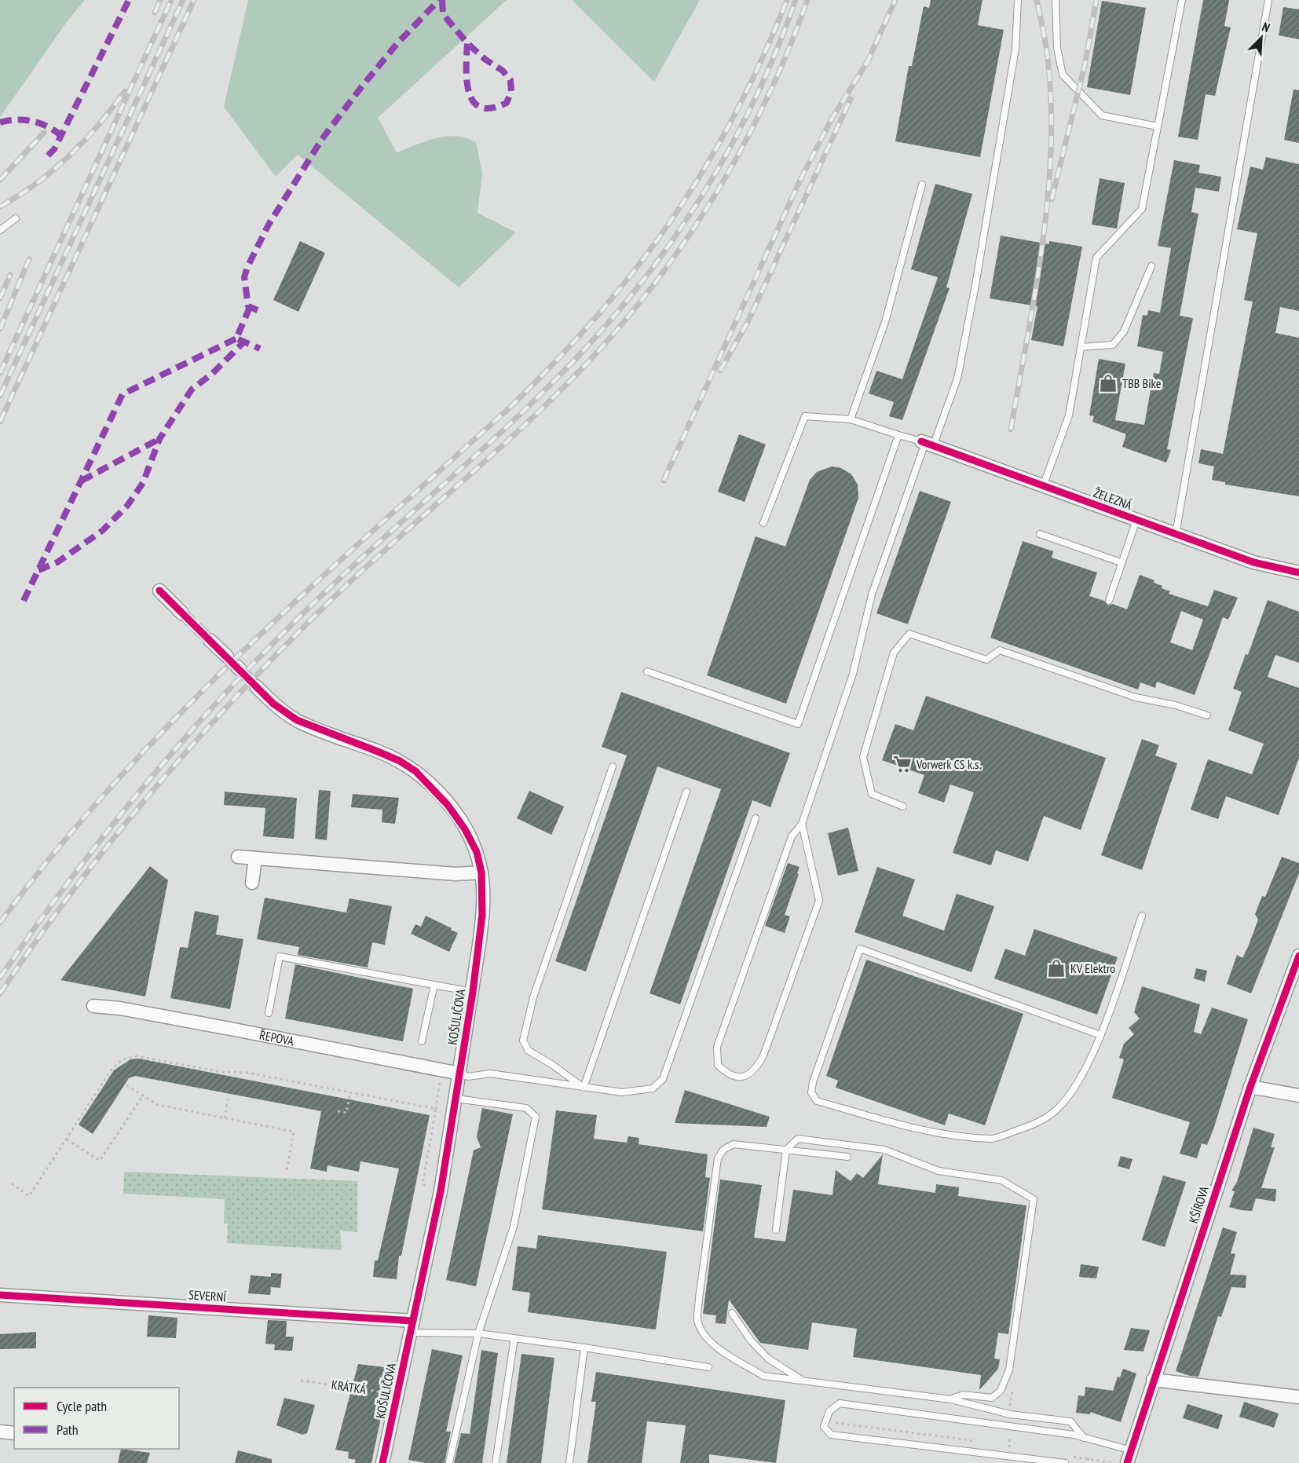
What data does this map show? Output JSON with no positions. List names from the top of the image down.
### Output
{
  "streets": {
    "street": [
      "ŽELEZNÁ",
      "KOŠULIČOVA",
      "ŘEPOVA",
      "KŠÍROVA",
      "SEVERNÍ"
    ],
    "path": ["KRÁTKÁ"]
  },
  "crossings": [
    ["KOŠULIČOVA", "ŘEPOVA"],
    ["KOŠULIČOVA", "SEVERNÍ"],
    ["KOŠULIČOVA", "KRÁTKÁ"]
  ],
  "places": {
    "shop": ["TBB Bike", "KV Elektro"],
    "supermarket": ["Vorwerk CS k.s."]
  },
  "legend": ["Cycle path", "Path"],
  "north": "top right"
}
